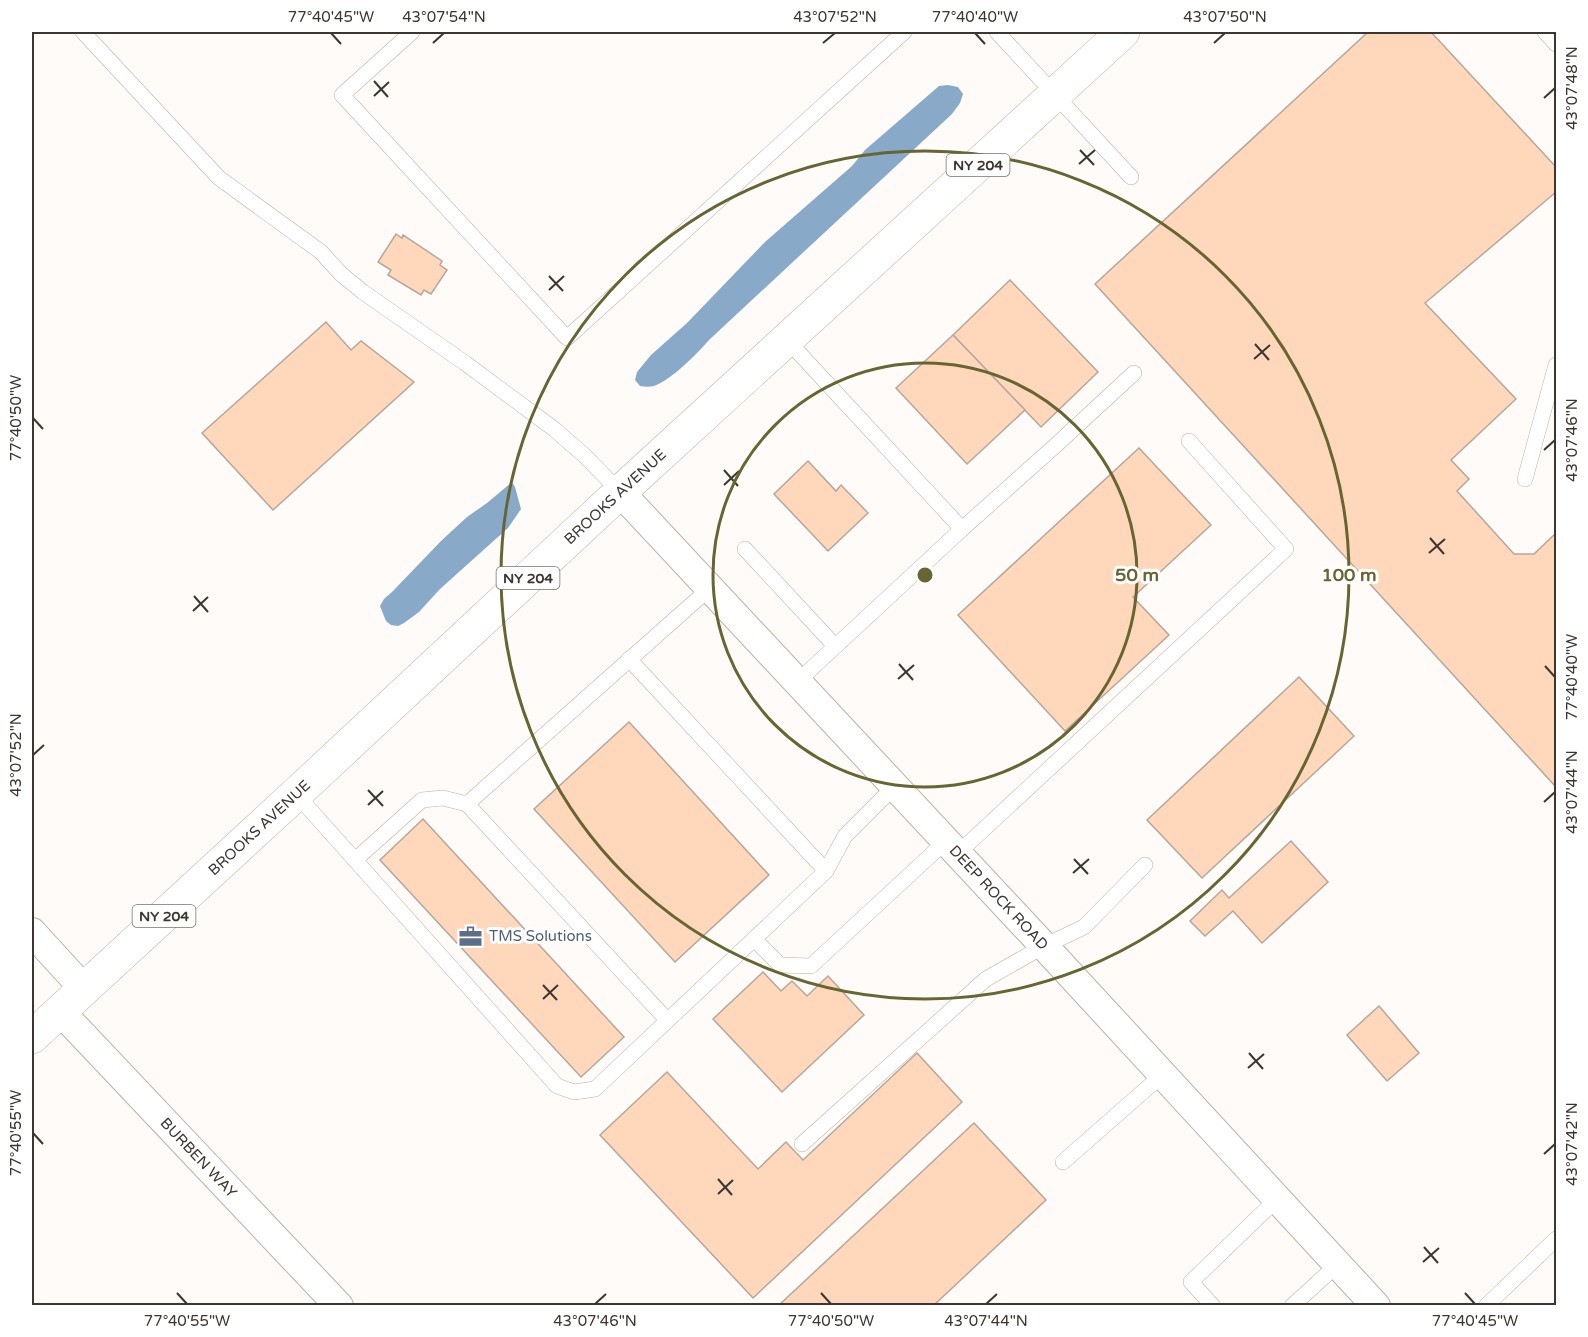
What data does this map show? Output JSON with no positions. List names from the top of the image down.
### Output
{
  "streets": {
    "main road": ["NY 204", "BROOKS AVENUE"],
    "street": ["DEEP ROCK ROAD", "BURBEN WAY"]
  },
  "crossings": [
    ["BROOKS AVENUE", "DEEP ROCK ROAD"],
    ["BROOKS AVENUE", "BURBEN WAY"]
  ],
  "places": {
    "office": ["TMS Solutions"]
  },
  "coordinates": [
    "77°40'45\"W",
    "43°07'54\"N",
    "43°07'52\"N",
    "77°40'40\"W",
    "43°07'50\"N",
    "43°07'48\"N",
    "77°40'50\"W",
    "43°07'46\"N",
    "43°07'44\"N",
    "77°40'55\"W",
    "43°07'42\"N"
  ],
  "rings": ["50 m", "100 m"]
}
